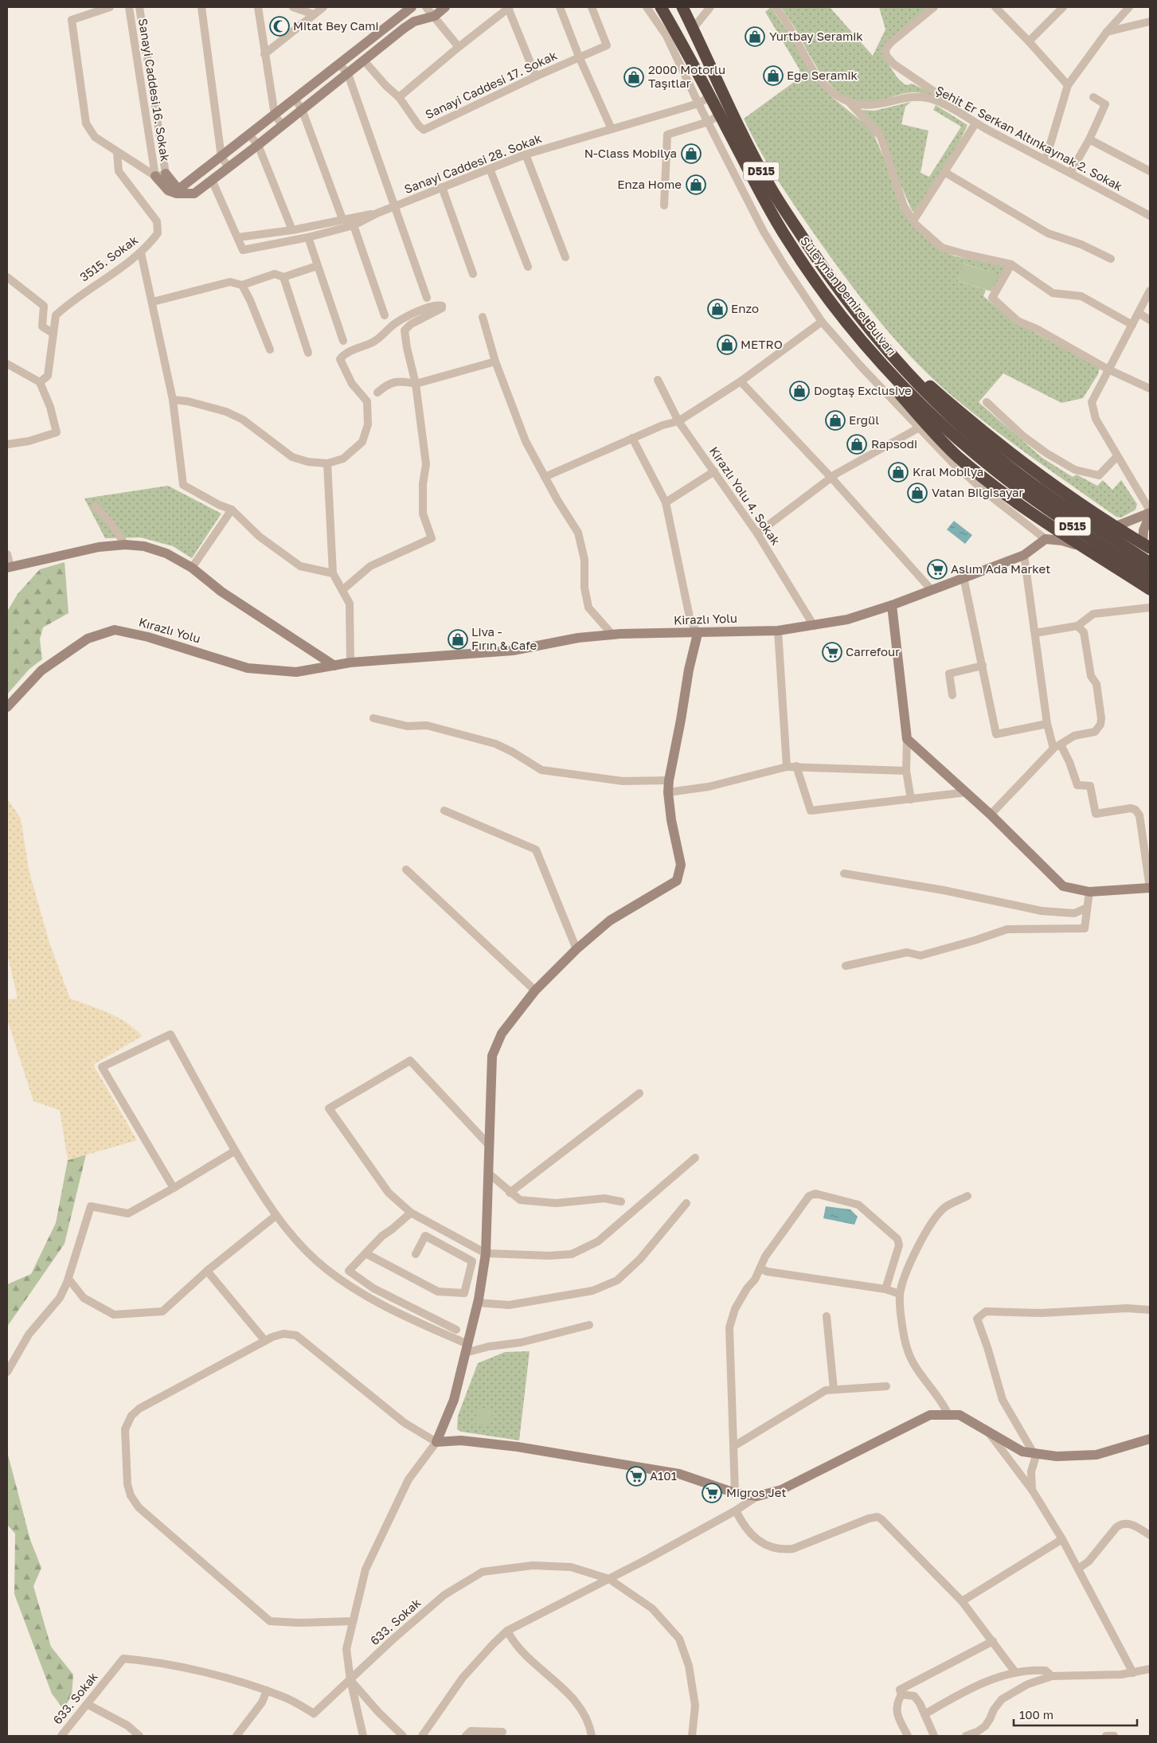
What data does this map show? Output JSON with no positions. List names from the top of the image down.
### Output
{
  "streets": {
    "highway": ["D515", "Süleyman Demirel Bulvarı"],
    "street": [
      "Sanayi Caddesi 17. Sokak",
      "Sanayi Caddesi 16. Sokak",
      "Şehit Er Serkan Altınkaynak 2. Sokak",
      "Sanayi Caddesi 28. Sokak",
      "3515. Sokak",
      "Kirazlı Yolu 4. Sokak",
      "Kirazlı Yolu",
      "Kırazlı Yolu",
      "633. Sokak"
    ]
  },
  "crossings": [
    ["Sanayi Caddesi 28. Sokak", "Süleyman Demirel Bulvarı"],
    ["Kirazlı Yolu 4. Sokak", "Kirazlı Yolu"],
    ["Kirazlı Yolu", "Kırazlı Yolu"]
  ],
  "places": {
    "mosque": ["Mitat Bey Cami"],
    "shop": [
      "Yurtbay Seramik",
      "Ege Seramik",
      "2000 Motorlu Taşıtlar",
      "N-Class Mobilya",
      "Enza Home",
      "Enzo",
      "METRO",
      "Doğtaş Exclusive",
      "Ergül",
      "Rapsodi",
      "Kral Mobilya",
      "Vatan Bilgisayar",
      "Liva - Fırın & Cafe"
    ],
    "supermarket": [
      "Aslım Ada Market",
      "Carrefour",
      "A101",
      "Migros Jet"
    ]
  },
  "scale_bar": "100 m"
}
